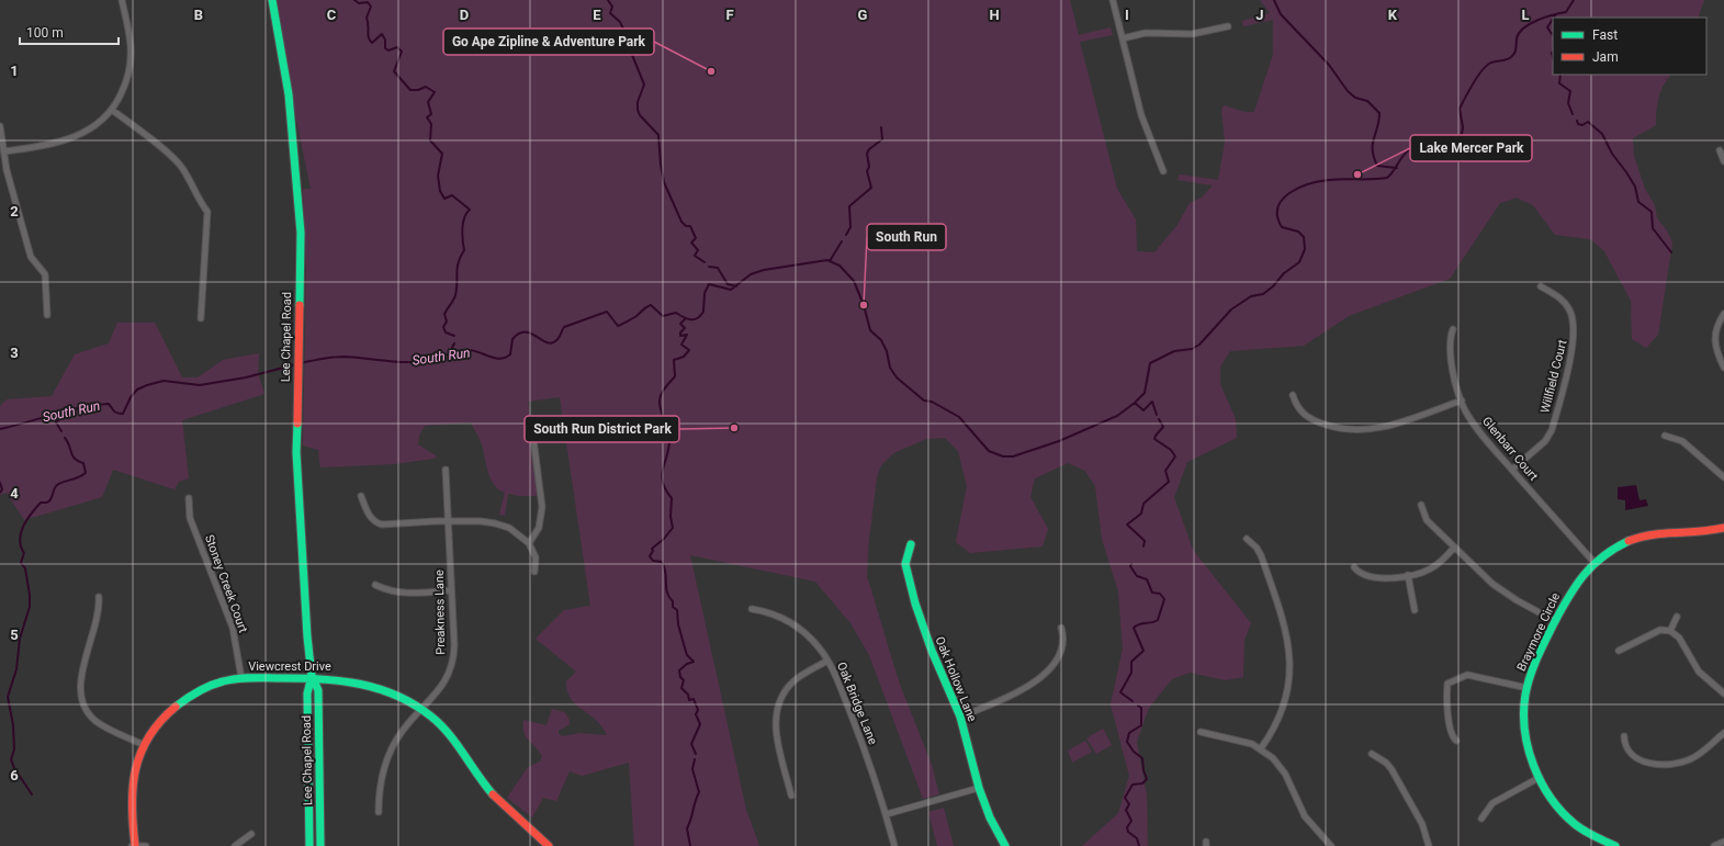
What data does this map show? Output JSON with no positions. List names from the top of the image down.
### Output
{
  "streets": {
    "street": [
      "Lee Chapel Road",
      "Willfield Court",
      "Glenbarr Court",
      "Stoney Creek Court",
      "Preakness Lane",
      "Braymore Circle",
      "Viewcrest Drive",
      "Oak Hollow Lane",
      "Oak Bridge Lane"
    ]
  },
  "crossings": [
    ["Lee Chapel Road", "Viewcrest Drive"],
    ["Willfield Court", "Glenbarr Court"],
    ["Glenbarr Court", "Braymore Circle"],
    ["Stoney Creek Court", "Viewcrest Drive"],
    ["Preakness Lane", "Viewcrest Drive"]
  ],
  "water": ["South Run"],
  "places": [
    "Go Ape Zipline & Adventure Park",
    "Lake Mercer Park",
    "South Run",
    "South Run District Park"
  ],
  "legend": ["Fast", "Jam"],
  "scale_bar": "100 m",
  "grid": {
    "columns": [
      "B",
      "C",
      "D",
      "E",
      "F",
      "G",
      "H",
      "I",
      "J",
      "K",
      "L"
    ],
    "rows": [
      "1",
      "2",
      "3",
      "4",
      "5",
      "6"
    ]
  }
}
